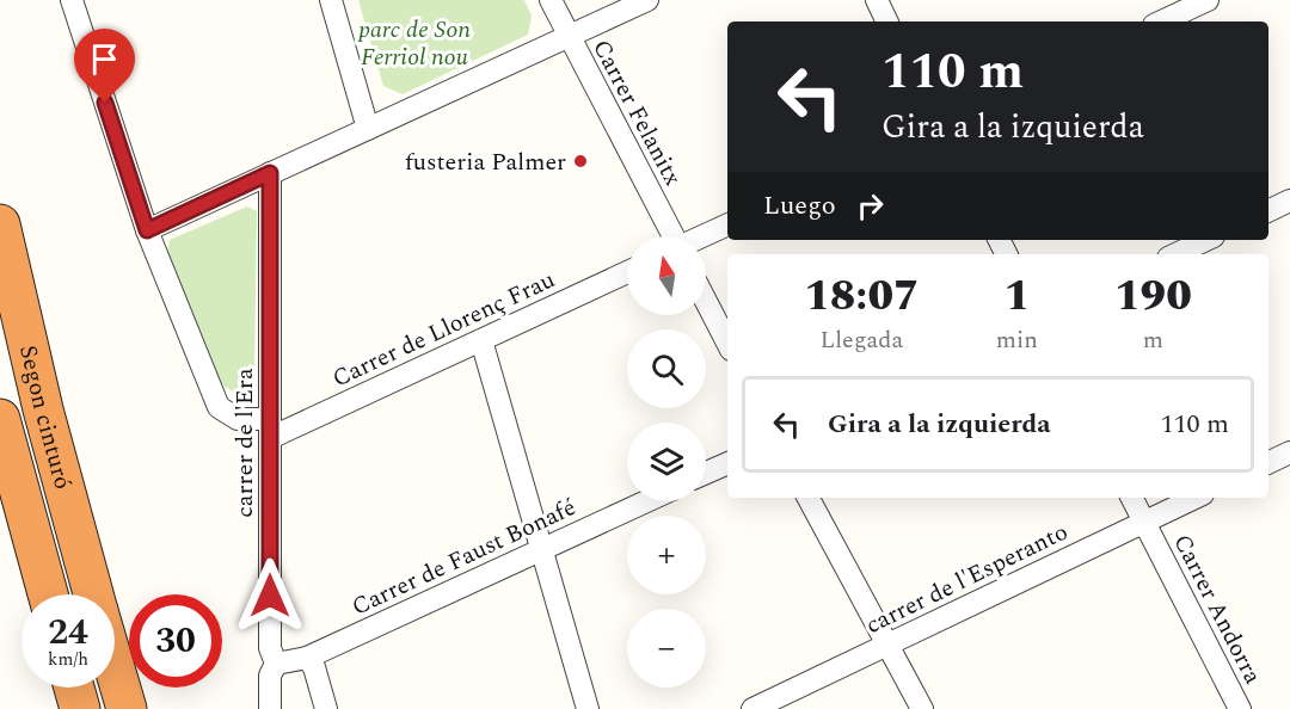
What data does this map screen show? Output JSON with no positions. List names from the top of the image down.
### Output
{
  "streets": {
    "highway": ["Segon cinturó"],
    "street": [
      "Carrer Felanitx",
      "Carrer de Llorenç Frau",
      "carrer de l'Era",
      "Carrer de Faust Bonafé",
      "carrer de l'Esperanto",
      "Carrer Andorra"
    ]
  },
  "crossings": [
    ["Carrer de Llorenç Frau", "carrer de l'Era"],
    ["carrer de l'Era", "Carrer de Faust Bonafé"],
    ["carrer de l'Esperanto", "Carrer Andorra"]
  ],
  "parks": ["parc de Son Ferriol nou"],
  "places": ["fusteria Palmer"],
  "north": "top",
  "page": {
    "turn": ["110 m", "Gira a la izquierda"],
    "then": "Luego",
    "map_buttons": ["+", "−"],
    "eta": [
      "18:07",
      "Llegada",
      "1",
      "min",
      "190",
      "m"
    ],
    "list": [
      {
        "name": "Gira a la izquierda",
        "value": "110 m"
      }
    ],
    "speed": "24 km/h",
    "limit": "30"
  }
}
